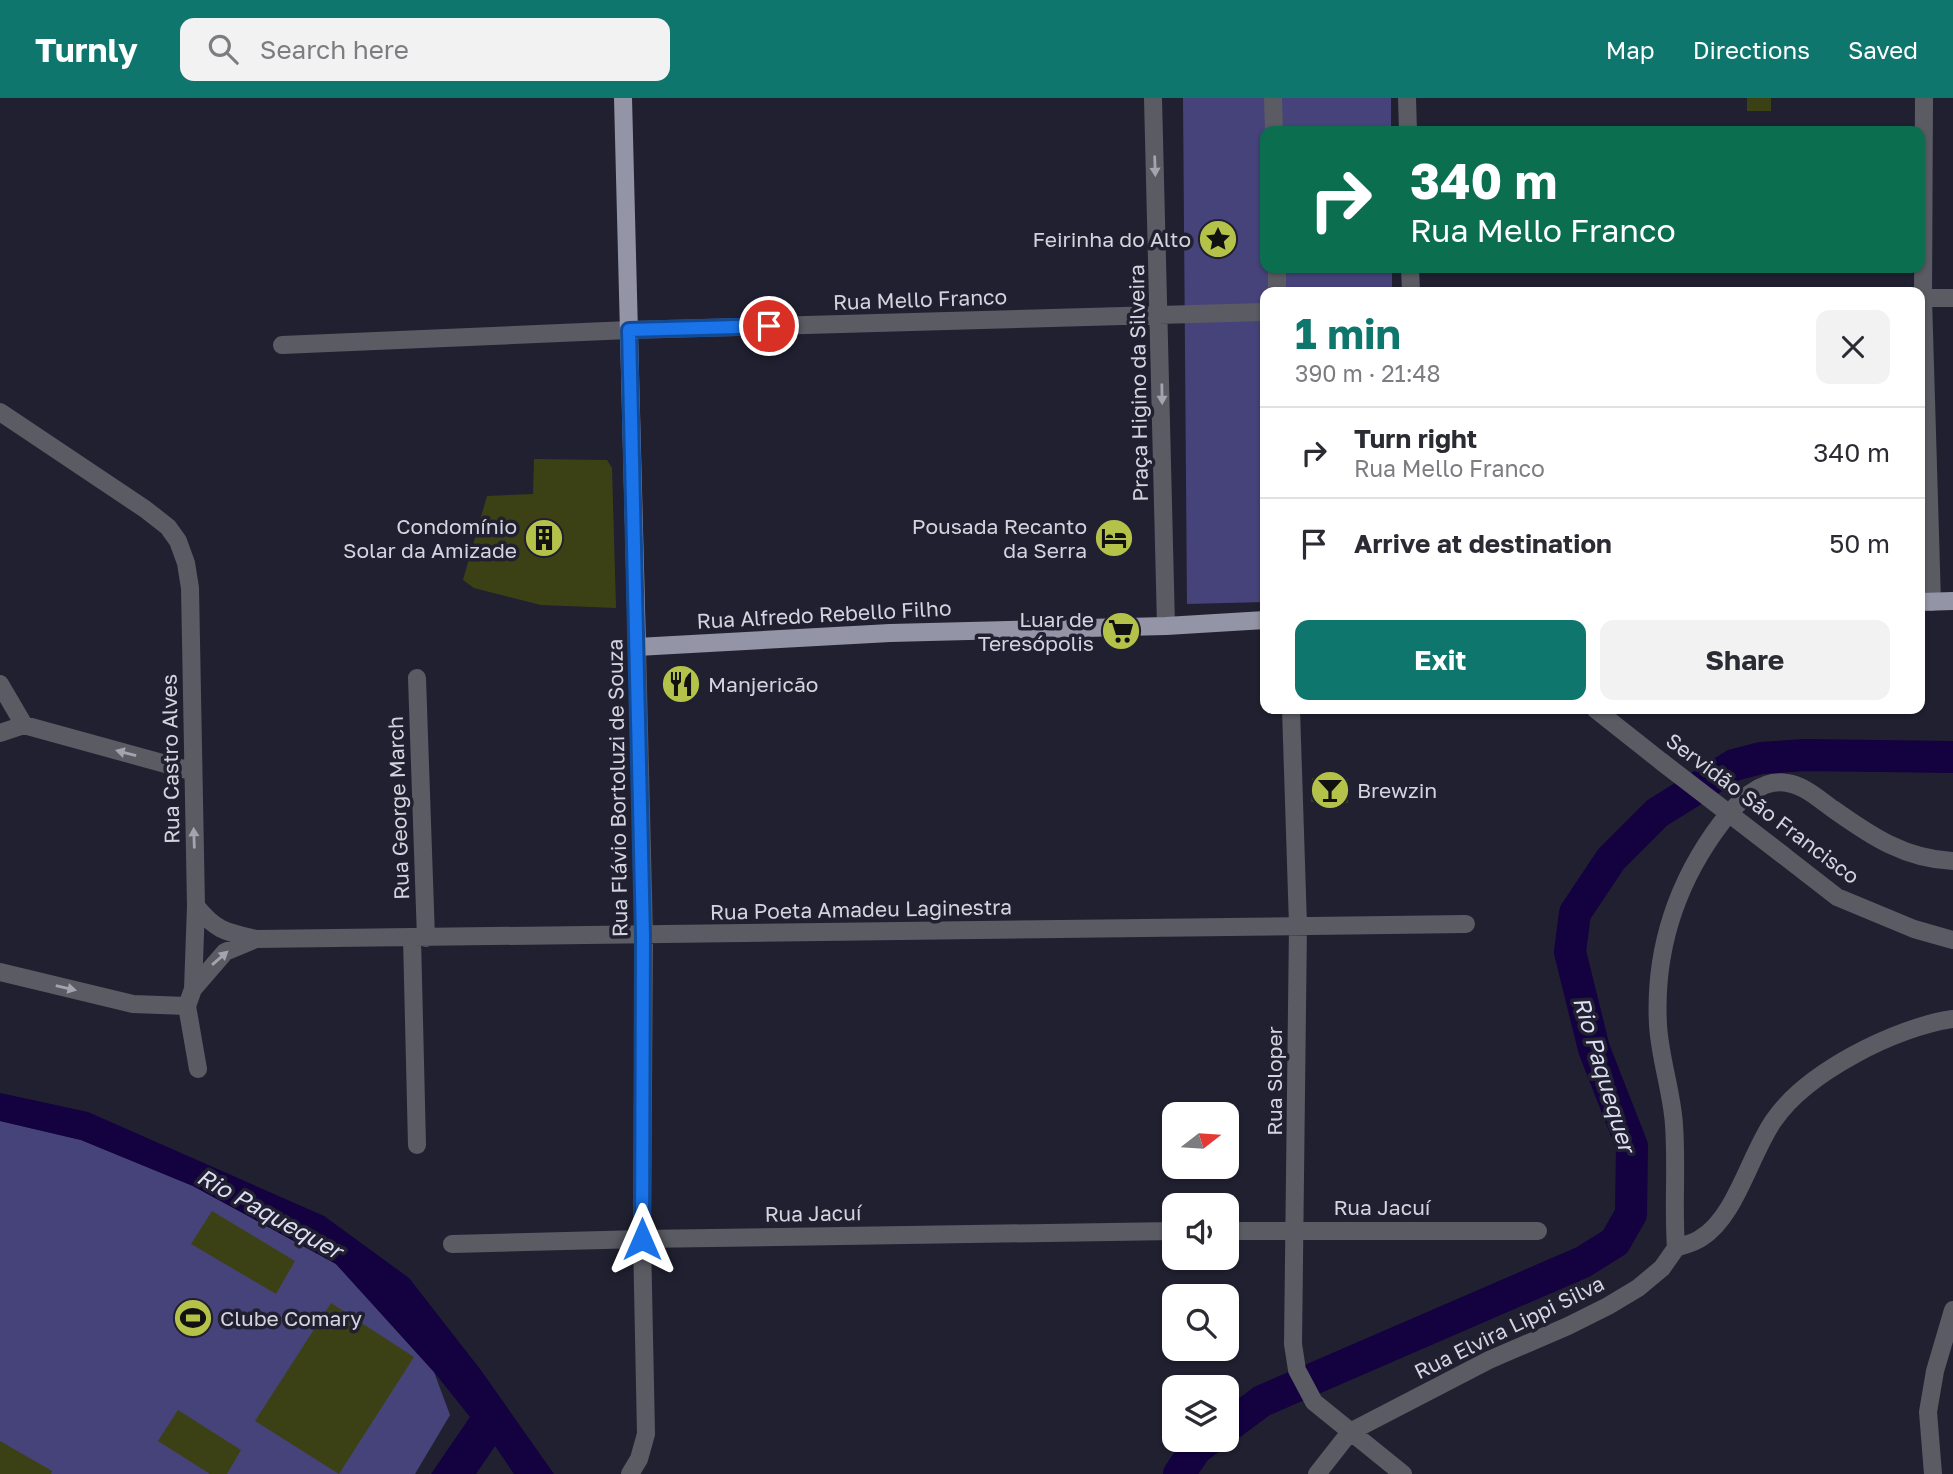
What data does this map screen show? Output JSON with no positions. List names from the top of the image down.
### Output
{
  "streets": {
    "main road": ["Rua Alfredo Rebello Filho", "Rua Flávio Bortoluzi de Souza"],
    "street": [
      "Rua Mello Franco",
      "Praça Higino da Silveira",
      "Rua Castro Alves",
      "Rua George March",
      "Servidão São Francisco",
      "Rua Poeta Amadeu Laginestra",
      "Rua Sloper",
      "Rua Jacuí",
      "Rua Elvira Lippi Silva"
    ]
  },
  "crossings": [
    ["Rua Mello Franco", "Praça Higino da Silveira"],
    ["Rua Mello Franco", "Rua Flávio Bortoluzi de Souza"],
    ["Praça Higino da Silveira", "Rua Alfredo Rebello Filho"],
    ["Rua Alfredo Rebello Filho", "Rua Flávio Bortoluzi de Souza"],
    ["Rua Castro Alves", "Rua Poeta Amadeu Laginestra"],
    ["Rua Flávio Bortoluzi de Souza", "Rua Poeta Amadeu Laginestra"],
    ["Rua Flávio Bortoluzi de Souza", "Rua Jacuí"],
    ["Rua George March", "Rua Poeta Amadeu Laginestra"],
    ["Rua Poeta Amadeu Laginestra", "Rua Sloper"],
    ["Rua Sloper", "Rua Jacuí"],
    ["Rua Sloper", "Rua Elvira Lippi Silva"]
  ],
  "one_way": ["Praça Higino da Silveira"],
  "water": ["Rio Paquequer"],
  "places": {
    "place": ["Feirinha do Alto"],
    "building": ["Condomínio Solar da Amizade"],
    "hotel": ["Pousada Recanto da Serra"],
    "supermarket": ["Luar de Teresópolis"],
    "restaurant": ["Manjericão"],
    "bar": ["Brewzin"],
    "sports": ["Clube Comary"]
  },
  "north": "right",
  "page": {
    "header": "Turnly",
    "search": "Search here",
    "nav": ["Map", "Directions", "Saved"],
    "turn": ["340 m", "Rua Mello Franco"],
    "heading": ["1 min", "390 m · 21:48"],
    "list": [
      {
        "name": "Turn right",
        "note": "Rua Mello Franco",
        "value": "340 m"
      },
      {
        "name": "Arrive at destination",
        "value": "50 m"
      }
    ],
    "buttons": ["Exit", "Share"]
  }
}
